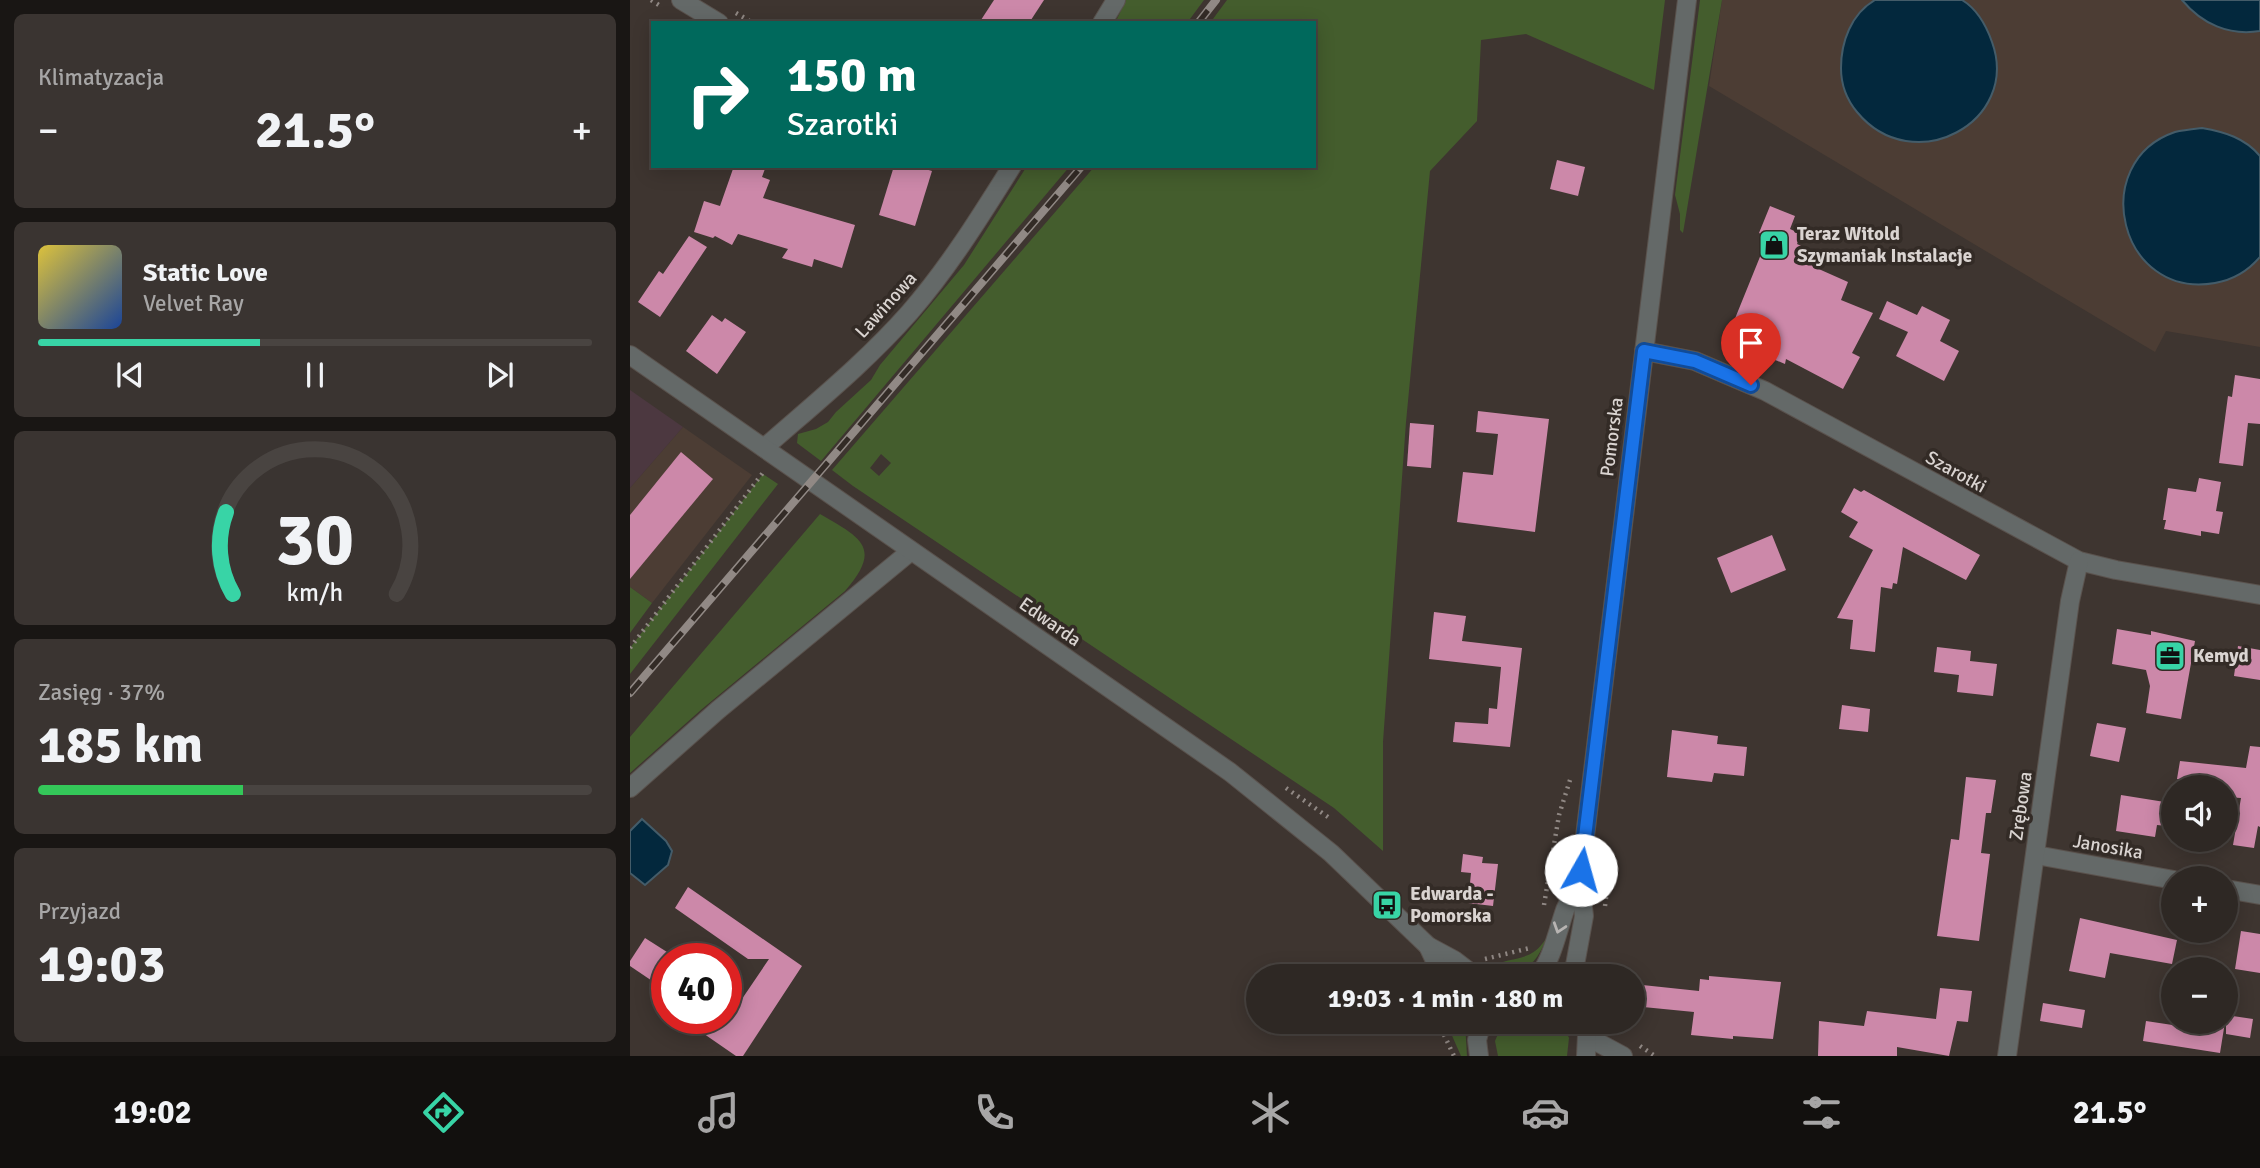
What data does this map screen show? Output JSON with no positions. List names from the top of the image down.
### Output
{
  "streets": {
    "street": [
      "Lawinowa",
      "Pomorska",
      "Szarotki",
      "Edwarda",
      "Zrębowa",
      "Janosika"
    ]
  },
  "crossings": [
    ["Lawinowa", "Edwarda"],
    ["Pomorska", "Szarotki"],
    ["Szarotki", "Zrębowa"],
    ["Zrębowa", "Janosika"]
  ],
  "places": {
    "shop": ["Teraz Witold Szymaniak Instalacje"],
    "office": ["Kemyd"],
    "bus stop": ["Edwarda - Pomorska"]
  },
  "page": {
    "tile": [
      "Klimatyzacja",
      ["Zasięg · 37%", "185 km"],
      ["Przyjazd", "19:03"]
    ],
    "turn": ["150 m", "Szarotki"],
    "heat": ["−", "21.5°", "+"],
    "song": ["Static Love", "Velvet Ray"],
    "map_buttons": ["+", "−"],
    "limit": "40",
    "trip": "19:03 · 1 min · 180 m",
    "tabs": ["19:02", "21.5°"],
    "gauge": ["30", "km/h"]
  }
}
